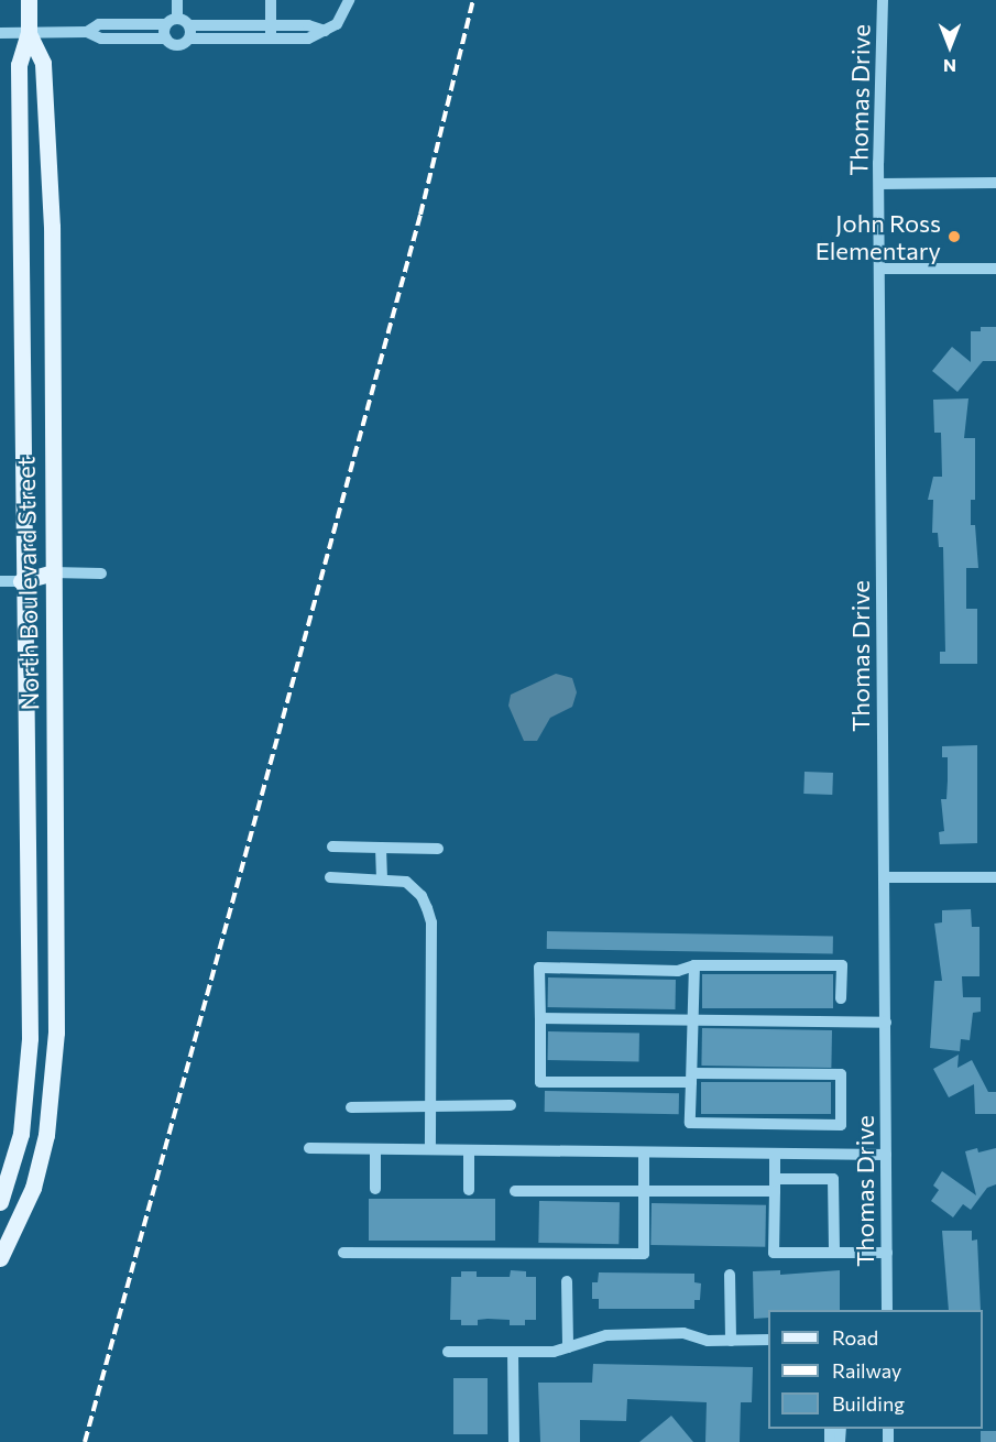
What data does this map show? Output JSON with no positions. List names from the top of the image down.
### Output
{
  "streets": {
    "main road": ["North Boulevard Street"],
    "street": ["Thomas Drive"]
  },
  "places": ["John Ross Elementary"],
  "legend": ["Road", "Railway", "Building"],
  "north": "bottom"
}
